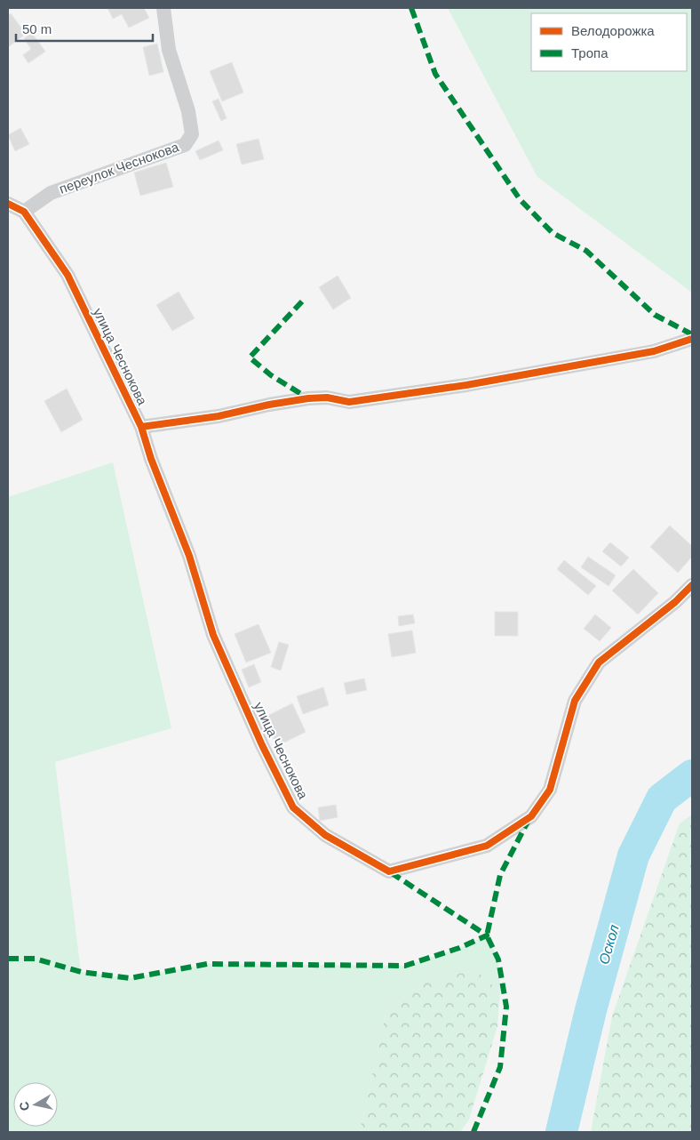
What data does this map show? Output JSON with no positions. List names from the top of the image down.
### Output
{
  "streets": {
    "street": ["переулок Чеснокова", "улица Чеснокова"]
  },
  "crossings": [
    ["переулок Чеснокова", "улица Чеснокова"]
  ],
  "water": ["Оскол"],
  "legend": ["Велодорожка", "Тропа"],
  "scale_bar": "50 m",
  "north": "left"
}
